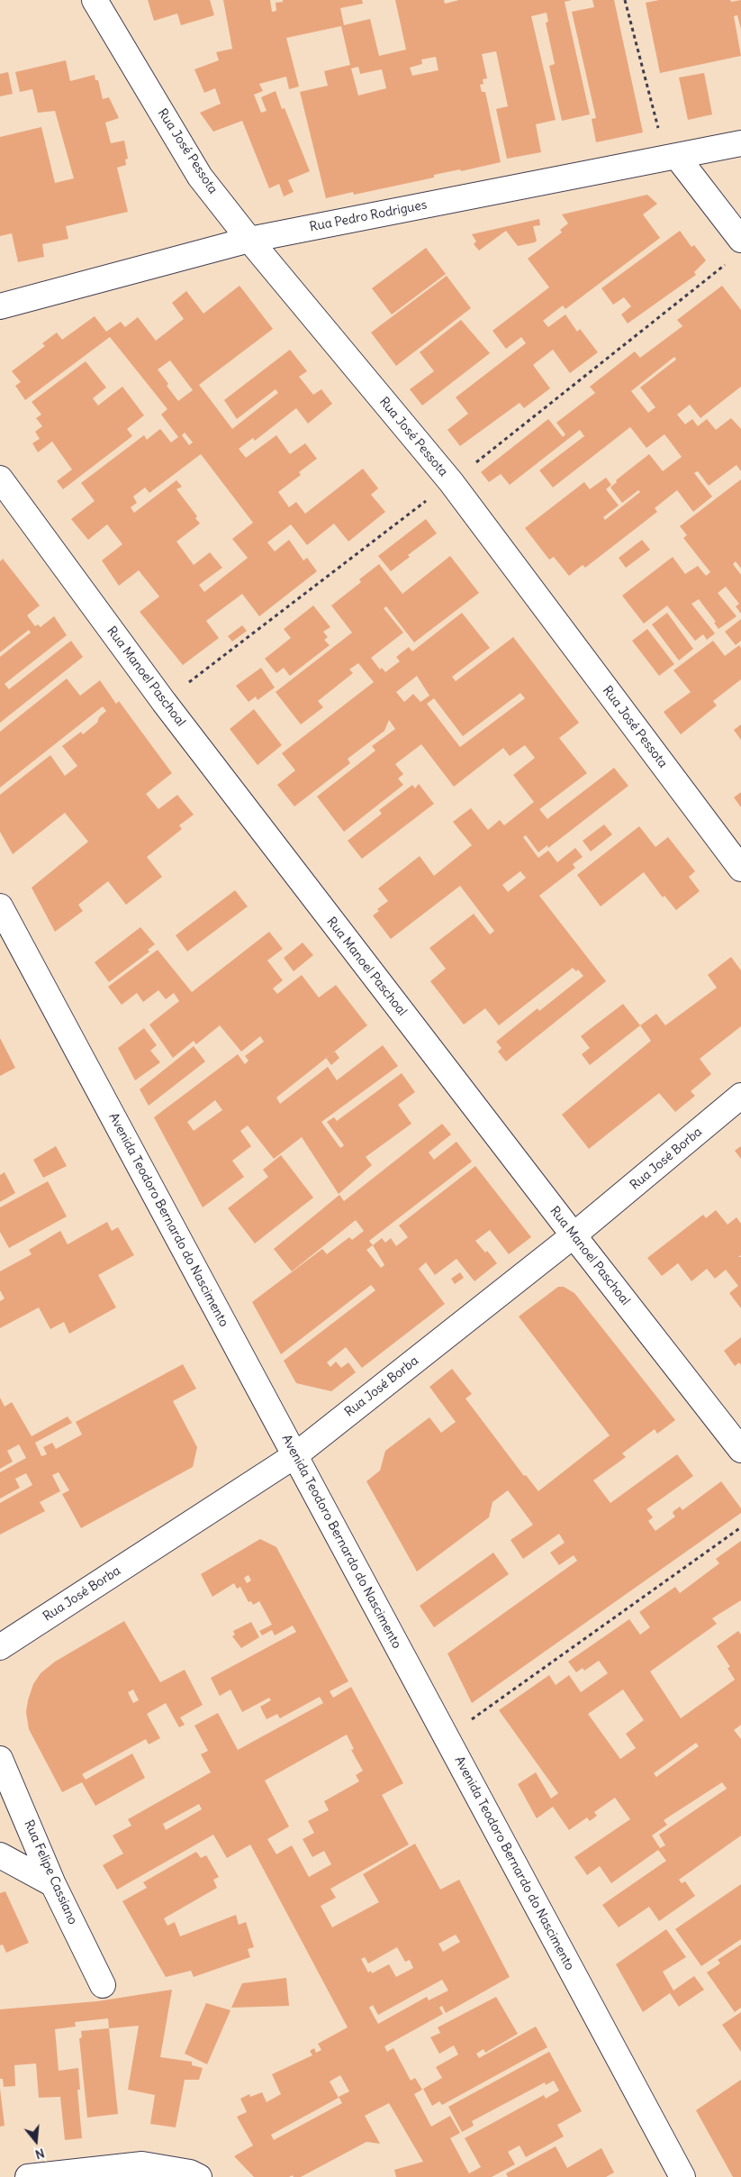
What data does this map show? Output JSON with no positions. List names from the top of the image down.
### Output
{
  "streets": {
    "street": [
      "Rua José Pessota",
      "Rua Pedro Rodrigues",
      "Rua Manoel Paschoal",
      "Rua José Borba",
      "Avenida Teodoro Bernardo do Nascimento",
      "Rua Felipe Cassiano"
    ]
  },
  "crossings": [
    ["Rua José Pessota", "Rua Pedro Rodrigues"],
    ["Rua Manoel Paschoal", "Rua José Borba"],
    ["Rua José Borba", "Avenida Teodoro Bernardo do Nascimento"]
  ],
  "north": "bottom"
}
